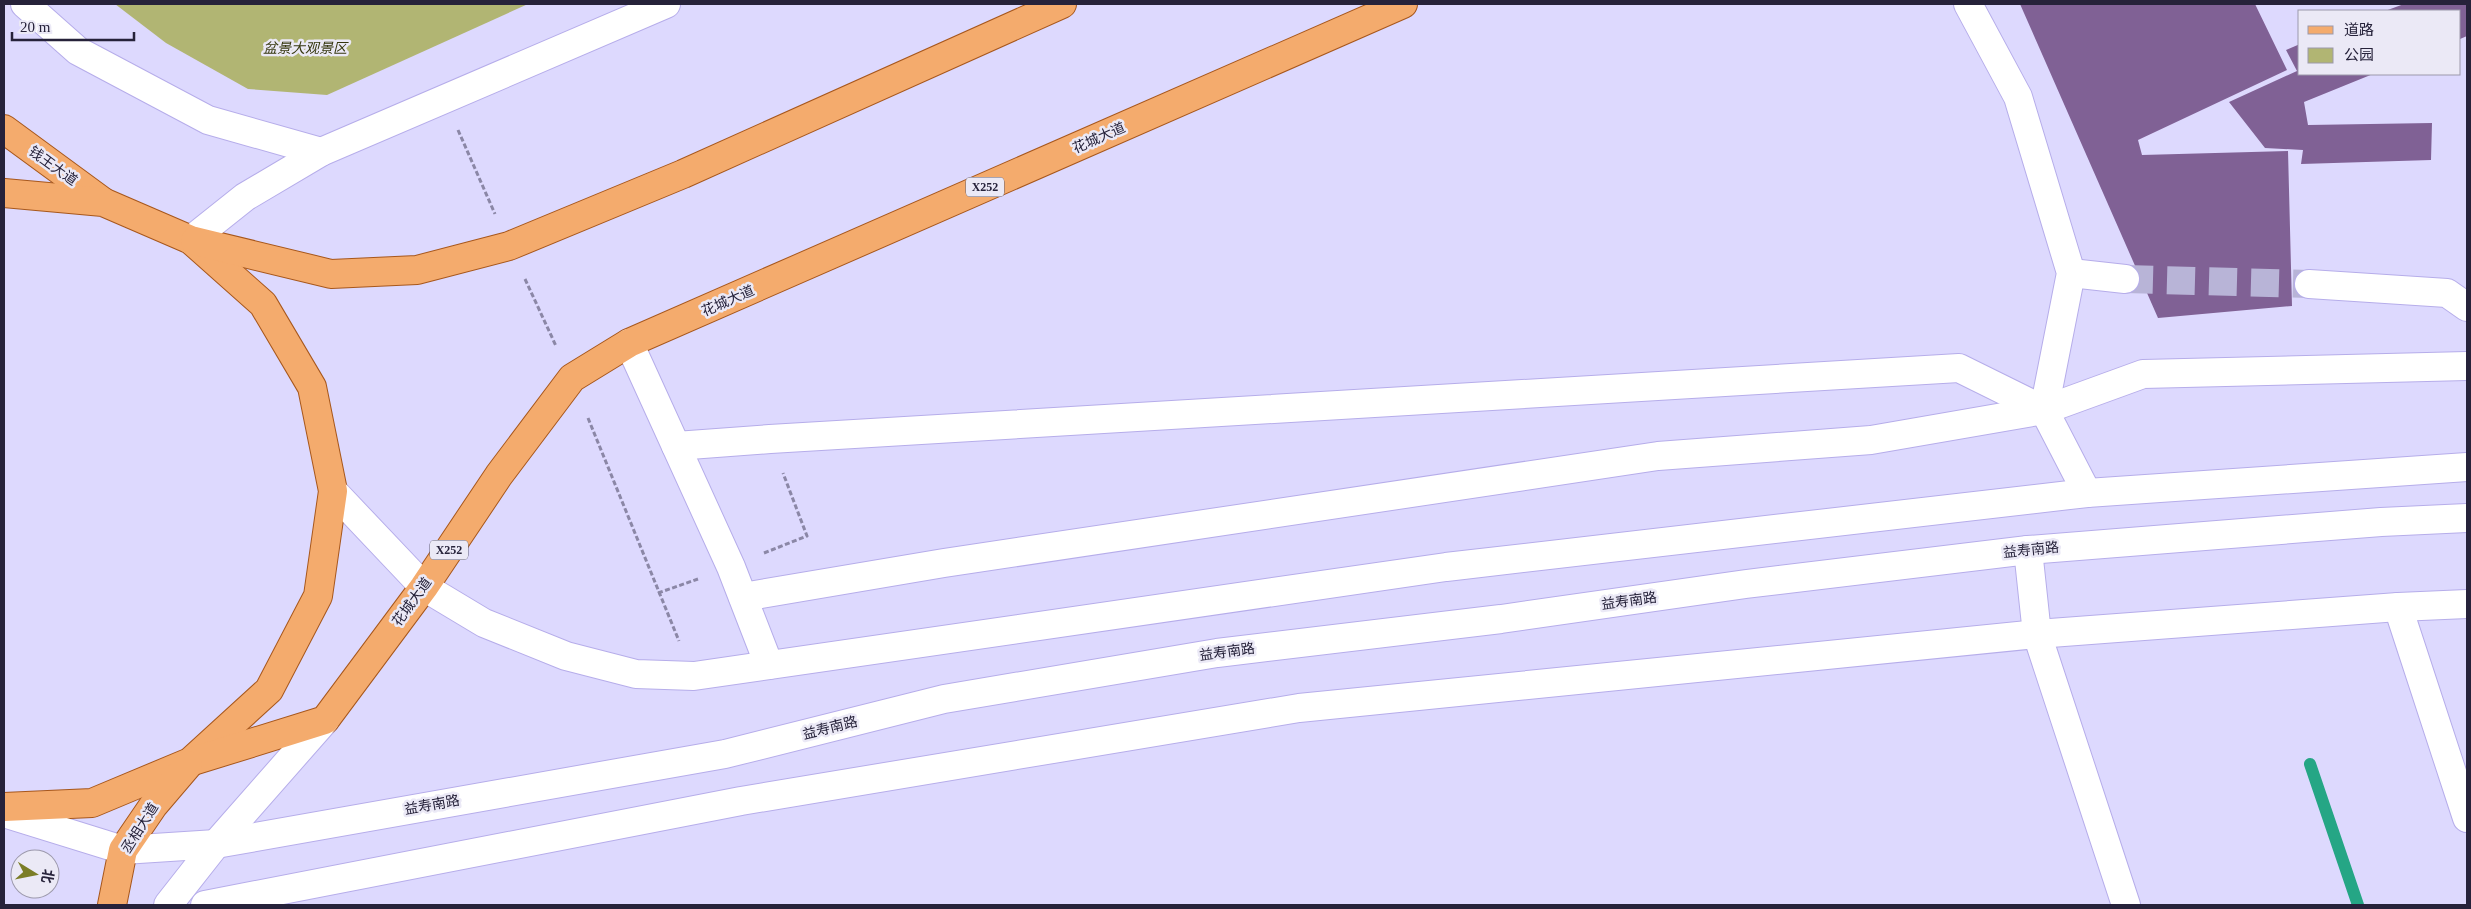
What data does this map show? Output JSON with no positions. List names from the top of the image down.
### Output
{
  "streets": {
    "main road": [
      "花城大道",
      "钱王大道",
      "X252",
      "丞相大道"
    ],
    "street": ["益寿南路"]
  },
  "crossings": [
    ["益寿南路", "丞相大道"]
  ],
  "parks": ["盆景大观景区"],
  "legend": ["道路", "公园"],
  "scale_bar": "20 m",
  "north": "right"
}
